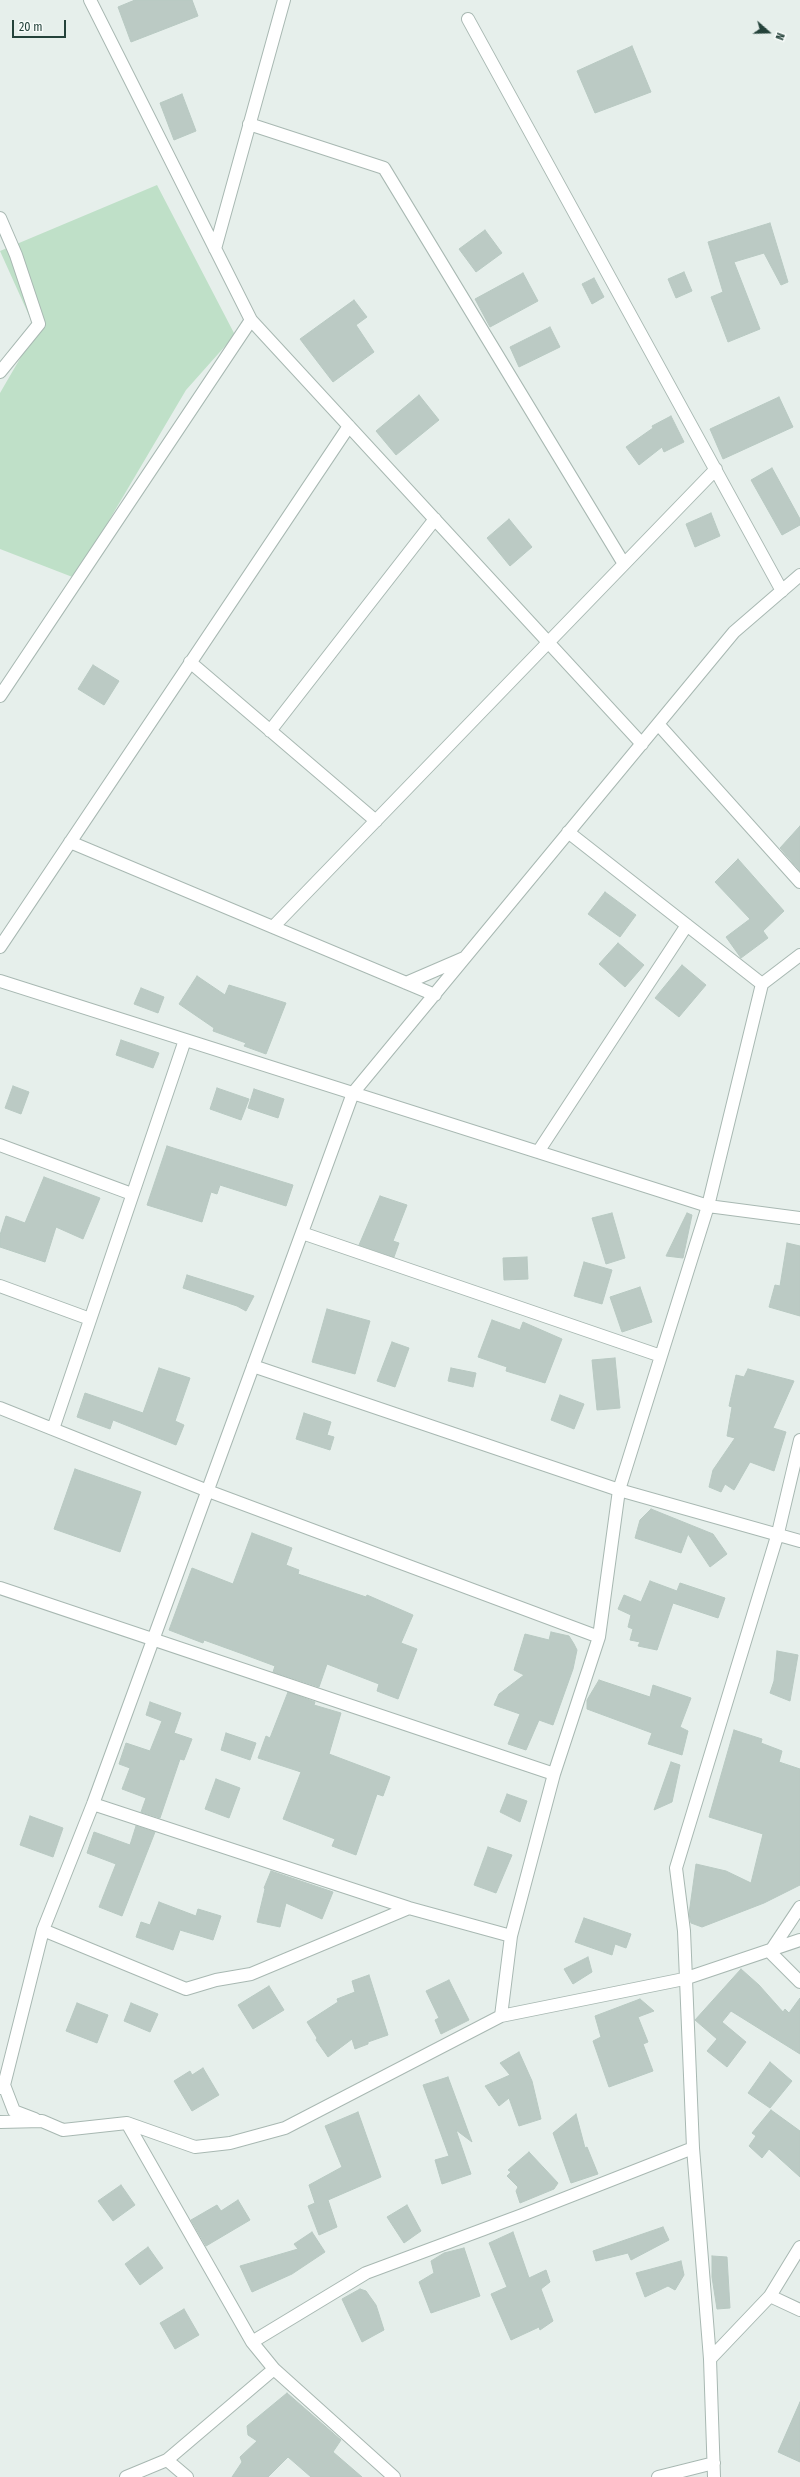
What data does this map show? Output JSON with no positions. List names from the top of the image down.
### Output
{
  "scale_bar": "20 m",
  "north": "right"
}
